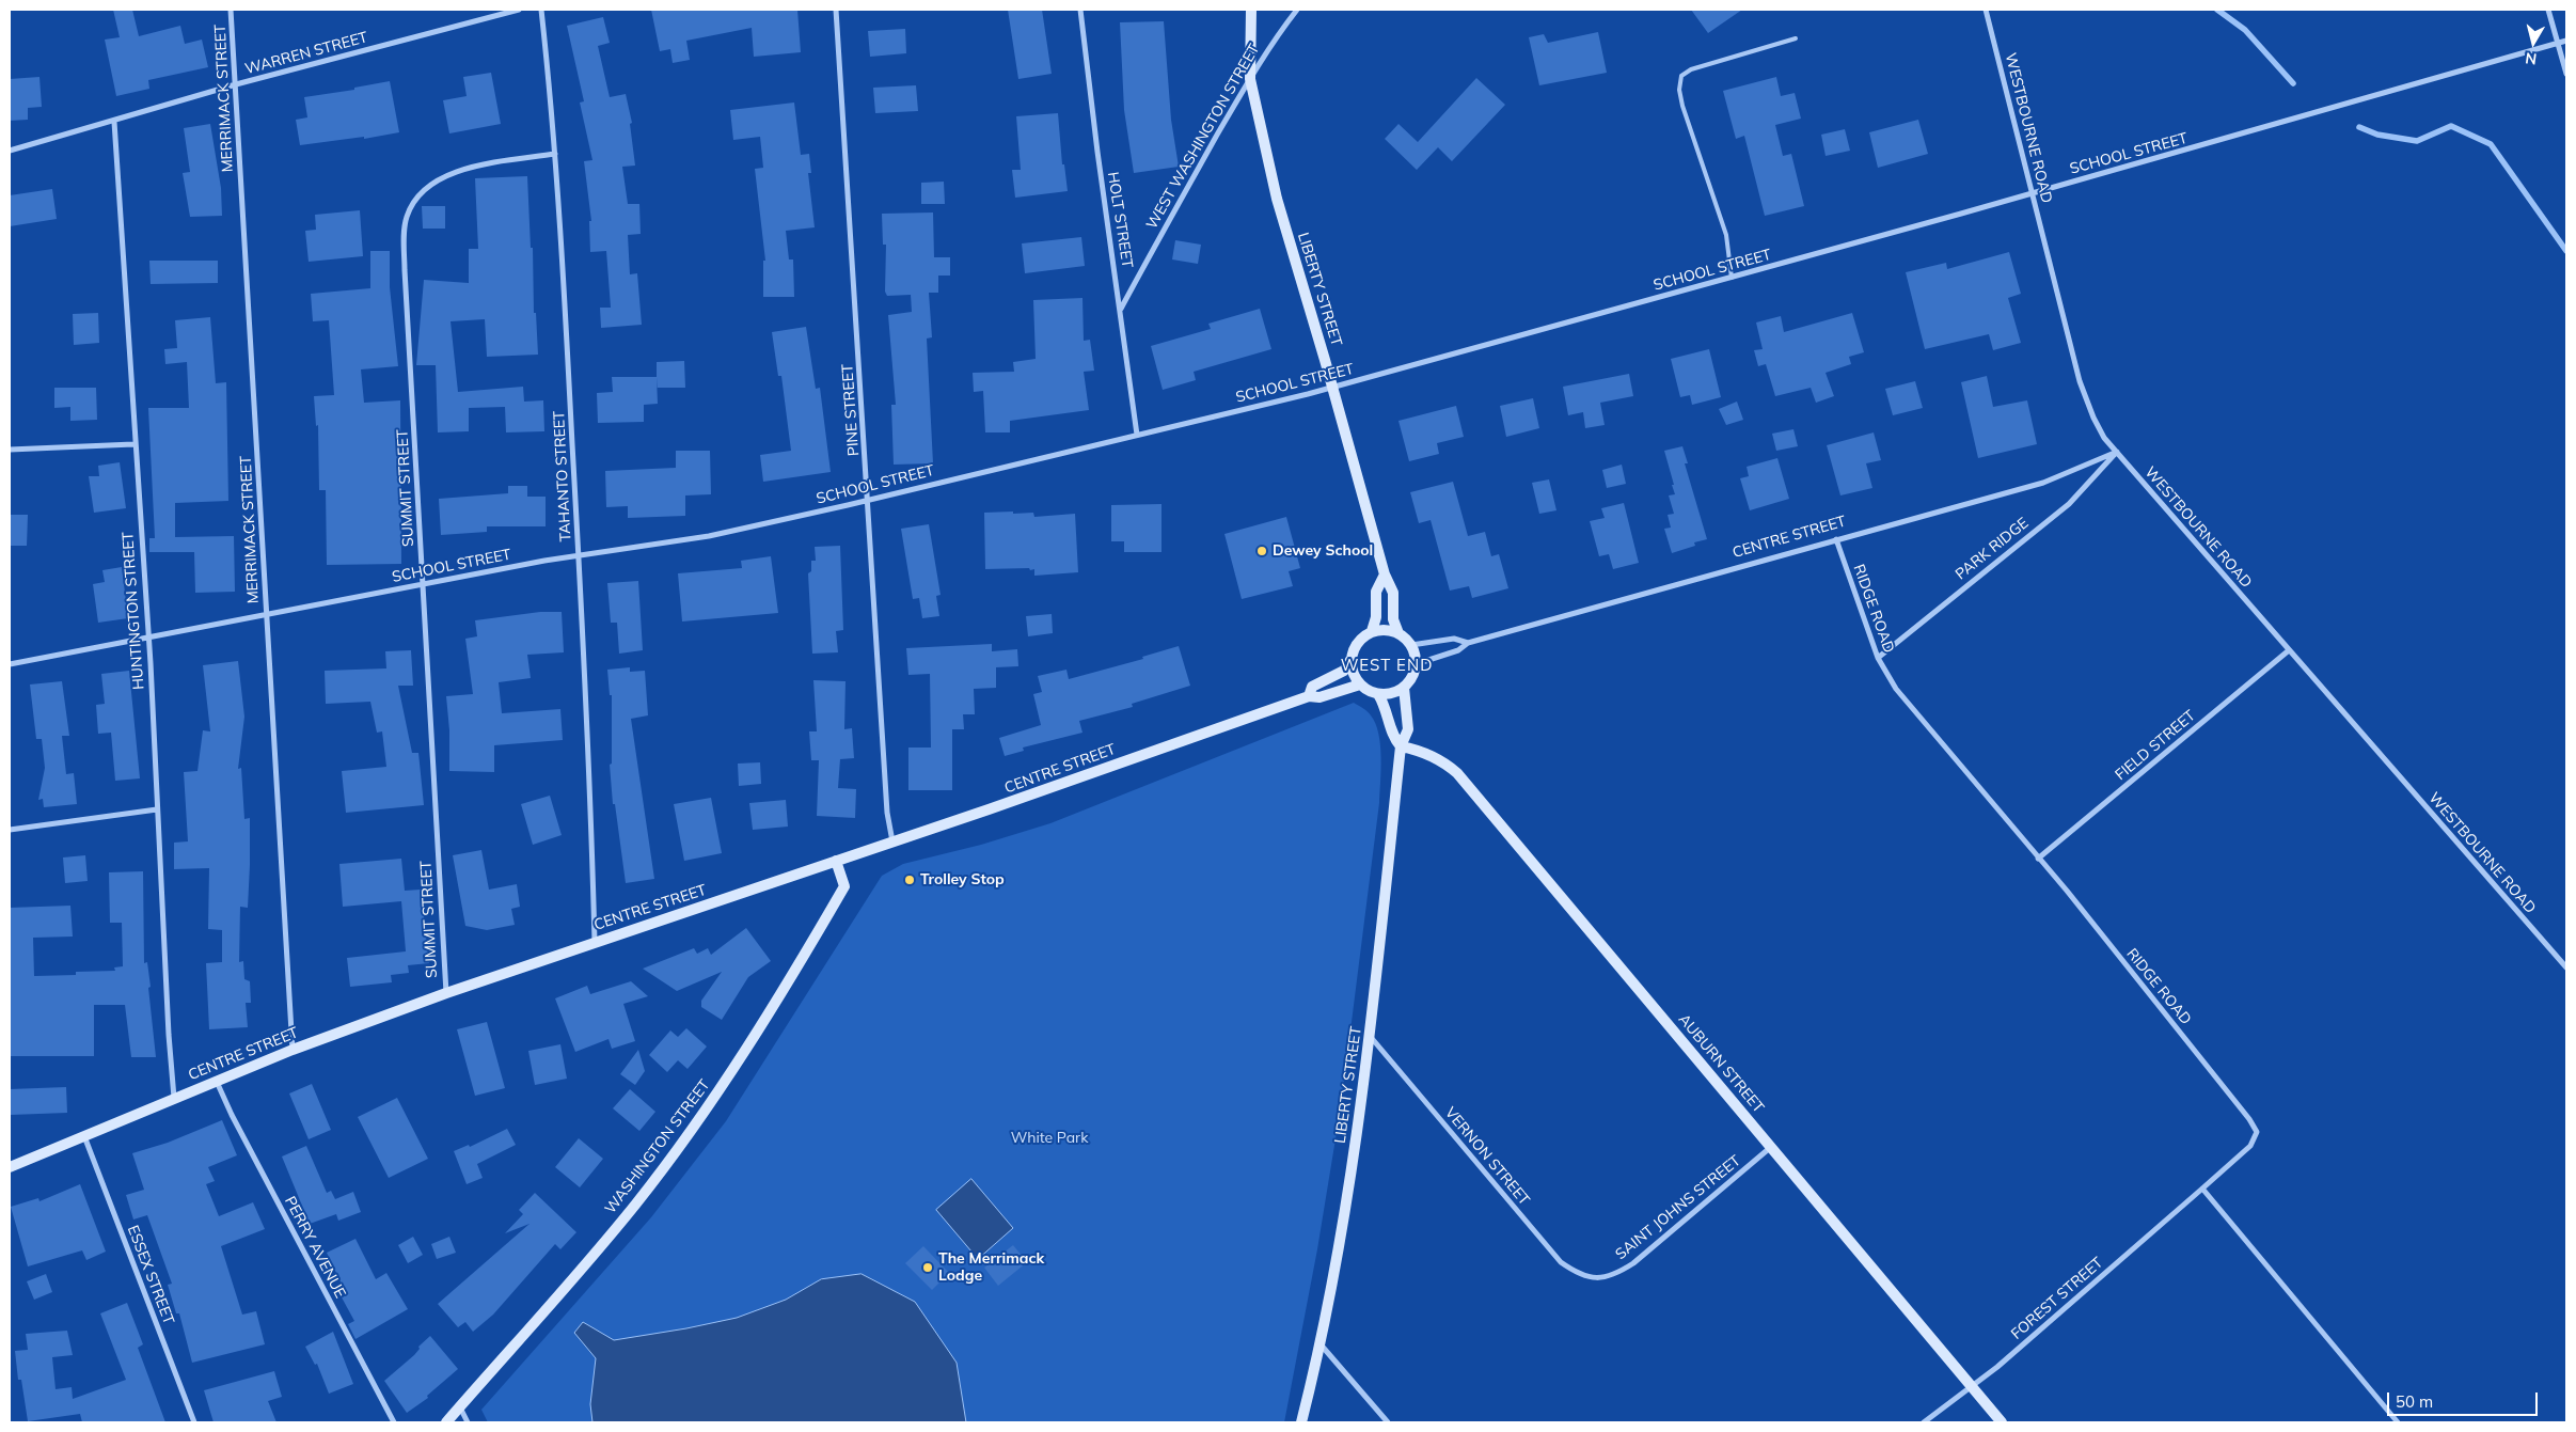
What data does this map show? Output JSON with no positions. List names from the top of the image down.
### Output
{
  "streets": {
    "street": [
      "WARREN STREET",
      "MERRIMACK STREET",
      "WESTBOURNE ROAD",
      "WEST WASHINGTON STREET",
      "SCHOOL STREET",
      "HOLT STREET",
      "LIBERTY STREET",
      "PINE STREET",
      "TAHANTO STREET",
      "SUMMIT STREET",
      "CENTRE STREET",
      "PARK RIDGE",
      "RIDGE ROAD",
      "HUNTINGTON STREET",
      "FIELD STREET",
      "AUBURN STREET",
      "WASHINGTON STREET",
      "VERNON STREET",
      "SAINT JOHNS STREET",
      "PERRY AVENUE",
      "ESSEX STREET",
      "FOREST STREET"
    ]
  },
  "crossings": [
    ["WARREN STREET", "MERRIMACK STREET"],
    ["WARREN STREET", "HUNTINGTON STREET"],
    ["MERRIMACK STREET", "SCHOOL STREET"],
    ["MERRIMACK STREET", "CENTRE STREET"],
    ["WESTBOURNE ROAD", "SCHOOL STREET"],
    ["WESTBOURNE ROAD", "CENTRE STREET"],
    ["WESTBOURNE ROAD", "PARK RIDGE"],
    ["WESTBOURNE ROAD", "FIELD STREET"],
    ["WEST WASHINGTON STREET", "HOLT STREET"],
    ["WEST WASHINGTON STREET", "LIBERTY STREET"],
    ["SCHOOL STREET", "HOLT STREET"],
    ["SCHOOL STREET", "LIBERTY STREET"],
    ["SCHOOL STREET", "PINE STREET"],
    ["SCHOOL STREET", "TAHANTO STREET"],
    ["SCHOOL STREET", "SUMMIT STREET"],
    ["SCHOOL STREET", "HUNTINGTON STREET"],
    ["LIBERTY STREET", "CENTRE STREET"],
    ["LIBERTY STREET", "AUBURN STREET"],
    ["LIBERTY STREET", "VERNON STREET"],
    ["PINE STREET", "CENTRE STREET"],
    ["TAHANTO STREET", "SUMMIT STREET"],
    ["TAHANTO STREET", "CENTRE STREET"],
    ["SUMMIT STREET", "CENTRE STREET"],
    ["CENTRE STREET", "PARK RIDGE"],
    ["CENTRE STREET", "RIDGE ROAD"],
    ["CENTRE STREET", "HUNTINGTON STREET"],
    ["CENTRE STREET", "WASHINGTON STREET"],
    ["CENTRE STREET", "PERRY AVENUE"],
    ["CENTRE STREET", "ESSEX STREET"],
    ["PARK RIDGE", "RIDGE ROAD"],
    ["RIDGE ROAD", "FIELD STREET"],
    ["RIDGE ROAD", "FOREST STREET"],
    ["AUBURN STREET", "SAINT JOHNS STREET"],
    ["AUBURN STREET", "FOREST STREET"],
    ["VERNON STREET", "SAINT JOHNS STREET"]
  ],
  "districts": ["WEST END"],
  "parks": ["White Park"],
  "places": ["Dewey School", "Trolley Stop", "The Merrimack Lodge"],
  "scale_bar": "50 m",
  "north": "bottom"
}
